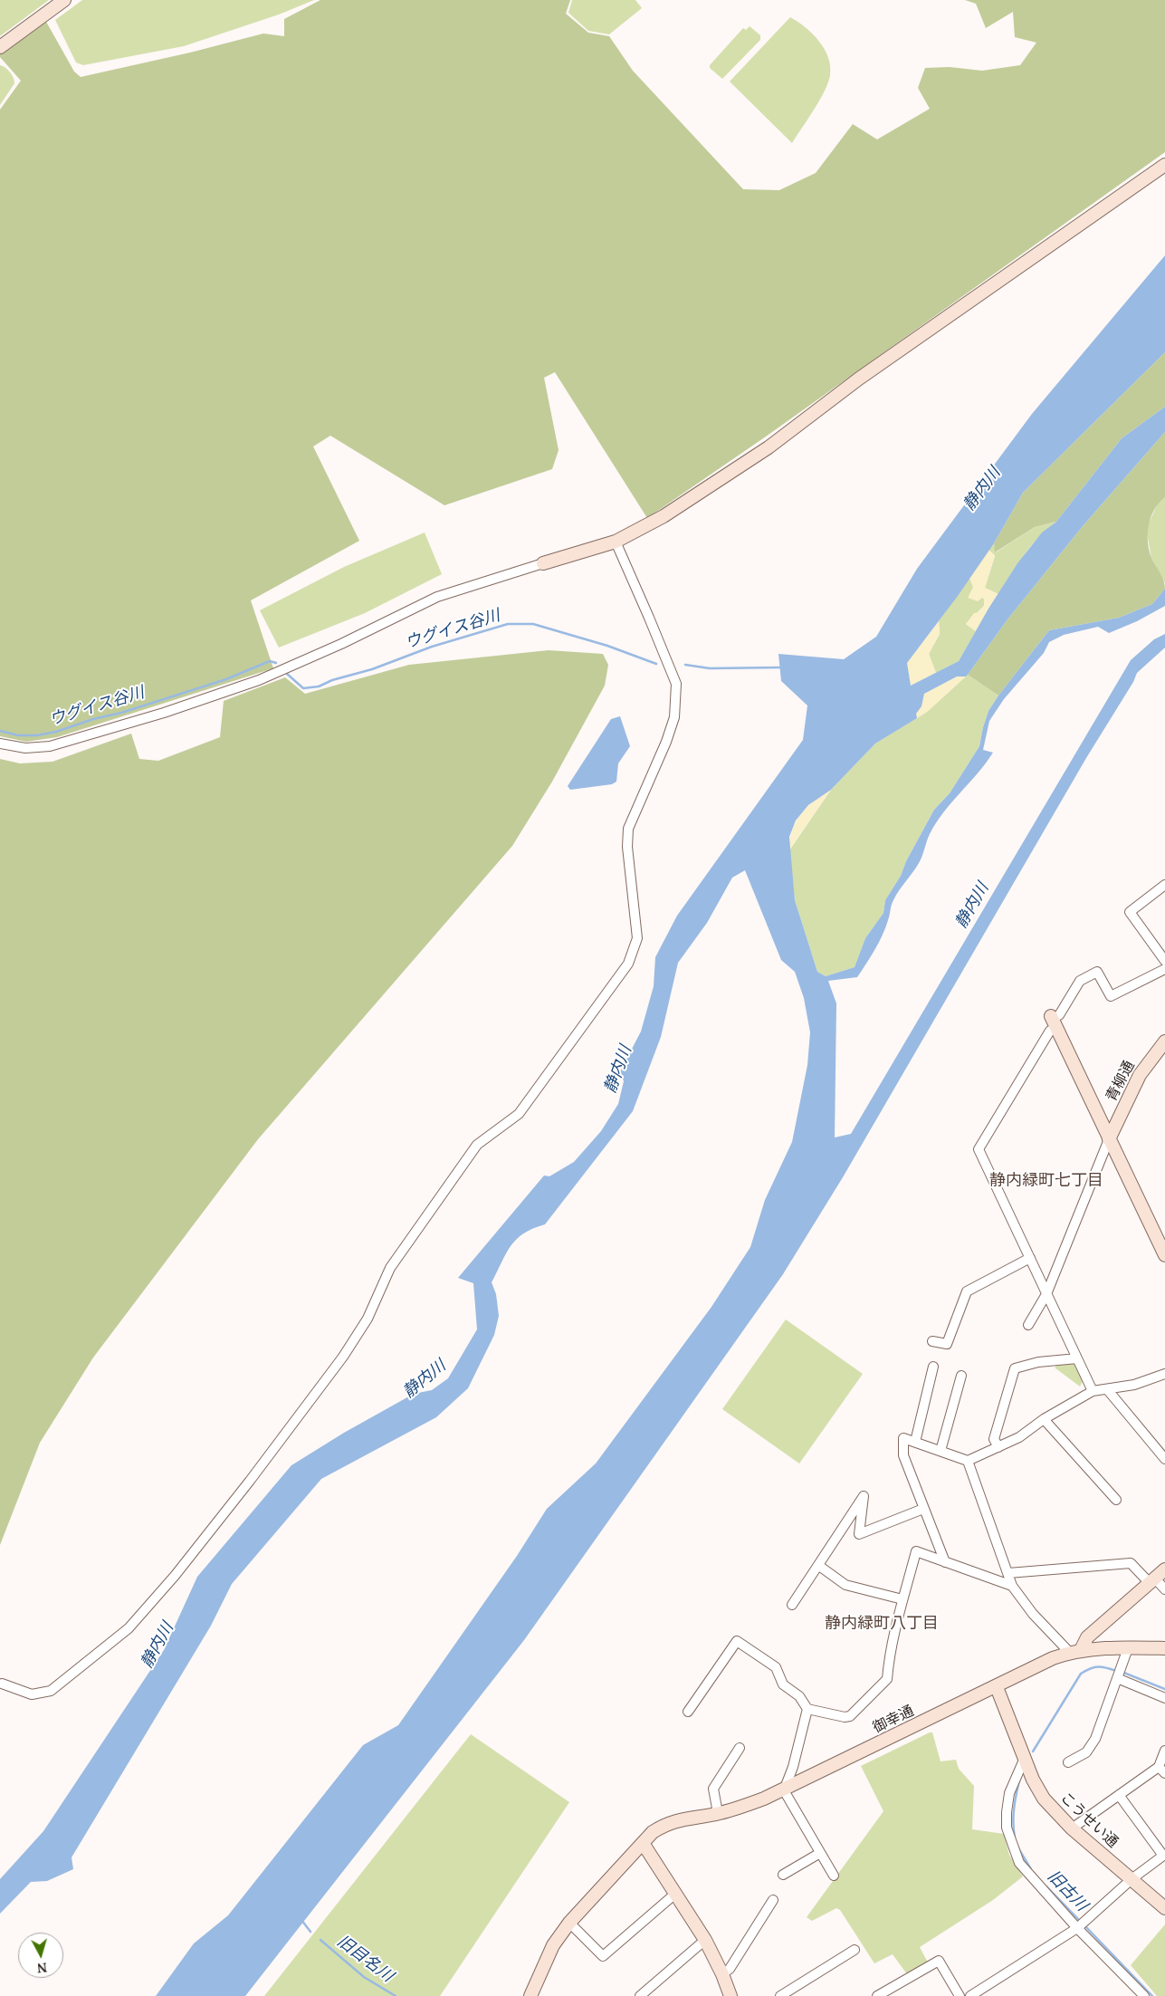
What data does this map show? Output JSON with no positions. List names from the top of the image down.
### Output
{
  "streets": {
    "street": ["青柳通", "御幸通", "こうせい通"]
  },
  "crossings": [
    ["御幸通", "こうせい通"]
  ],
  "districts": ["静内緑町七丁目", "静内緑町八丁目"],
  "water": [
    "静内川",
    "ウグイス谷川",
    "旧古川",
    "旧目名川"
  ],
  "north": "bottom"
}
